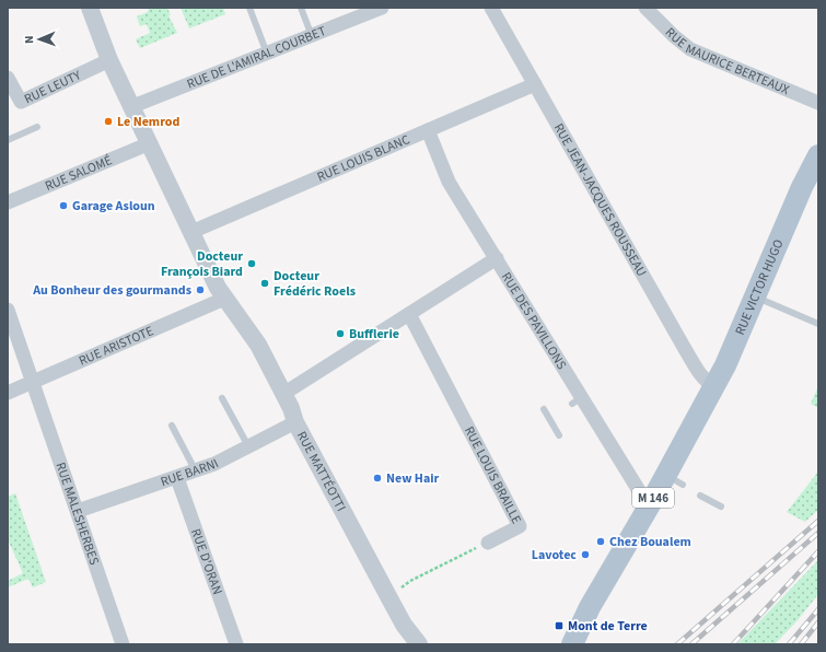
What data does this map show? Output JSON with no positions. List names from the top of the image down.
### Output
{
  "streets": {
    "main road": ["RUE VICTOR HUGO", "M 146"],
    "street": [
      "RUE DE L'AMIRAL COURBET",
      "RUE MAURICE BERTEAUX",
      "RUE LEUTY",
      "RUE LOUIS BLANC",
      "RUE SALOMÉ",
      "RUE JEAN-JACQUES ROUSSEAU",
      "RUE DES PAVILLONS",
      "RUE ARISTOTE",
      "RUE MATTÉOTTI",
      "RUE BARNI",
      "RUE LOUIS BRAILLE",
      "RUE MALESHERBES",
      "RUE D'ORAN"
    ]
  },
  "crossings": [
    ["RUE DE L'AMIRAL COURBET", "RUE MATTÉOTTI"],
    ["RUE LEUTY", "RUE MATTÉOTTI"],
    ["RUE LOUIS BLANC", "RUE JEAN-JACQUES ROUSSEAU"],
    ["RUE LOUIS BLANC", "RUE DES PAVILLONS"],
    ["RUE LOUIS BLANC", "RUE MATTÉOTTI"],
    ["RUE SALOMÉ", "RUE MATTÉOTTI"],
    ["RUE JEAN-JACQUES ROUSSEAU", "RUE VICTOR HUGO"],
    ["RUE JEAN-JACQUES ROUSSEAU", "M 146"],
    ["RUE VICTOR HUGO", "M 146"],
    ["RUE DES PAVILLONS", "M 146"],
    ["RUE ARISTOTE", "RUE MATTÉOTTI"],
    ["RUE ARISTOTE", "RUE MALESHERBES"],
    ["RUE MATTÉOTTI", "RUE BARNI"],
    ["RUE BARNI", "RUE MALESHERBES"],
    ["RUE BARNI", "RUE D'ORAN"]
  ],
  "places": {
    "other": [
      "Le Nemrod",
      "Garage Asloun",
      "Docteur François Biard",
      "Docteur Frédéric Roels",
      "Au Bonheur des gourmands",
      "Bufflerie",
      "New Hair",
      "Chez Boualem",
      "Lavotec"
    ],
    "transit": ["Mont de Terre"]
  },
  "north": "left"
}
